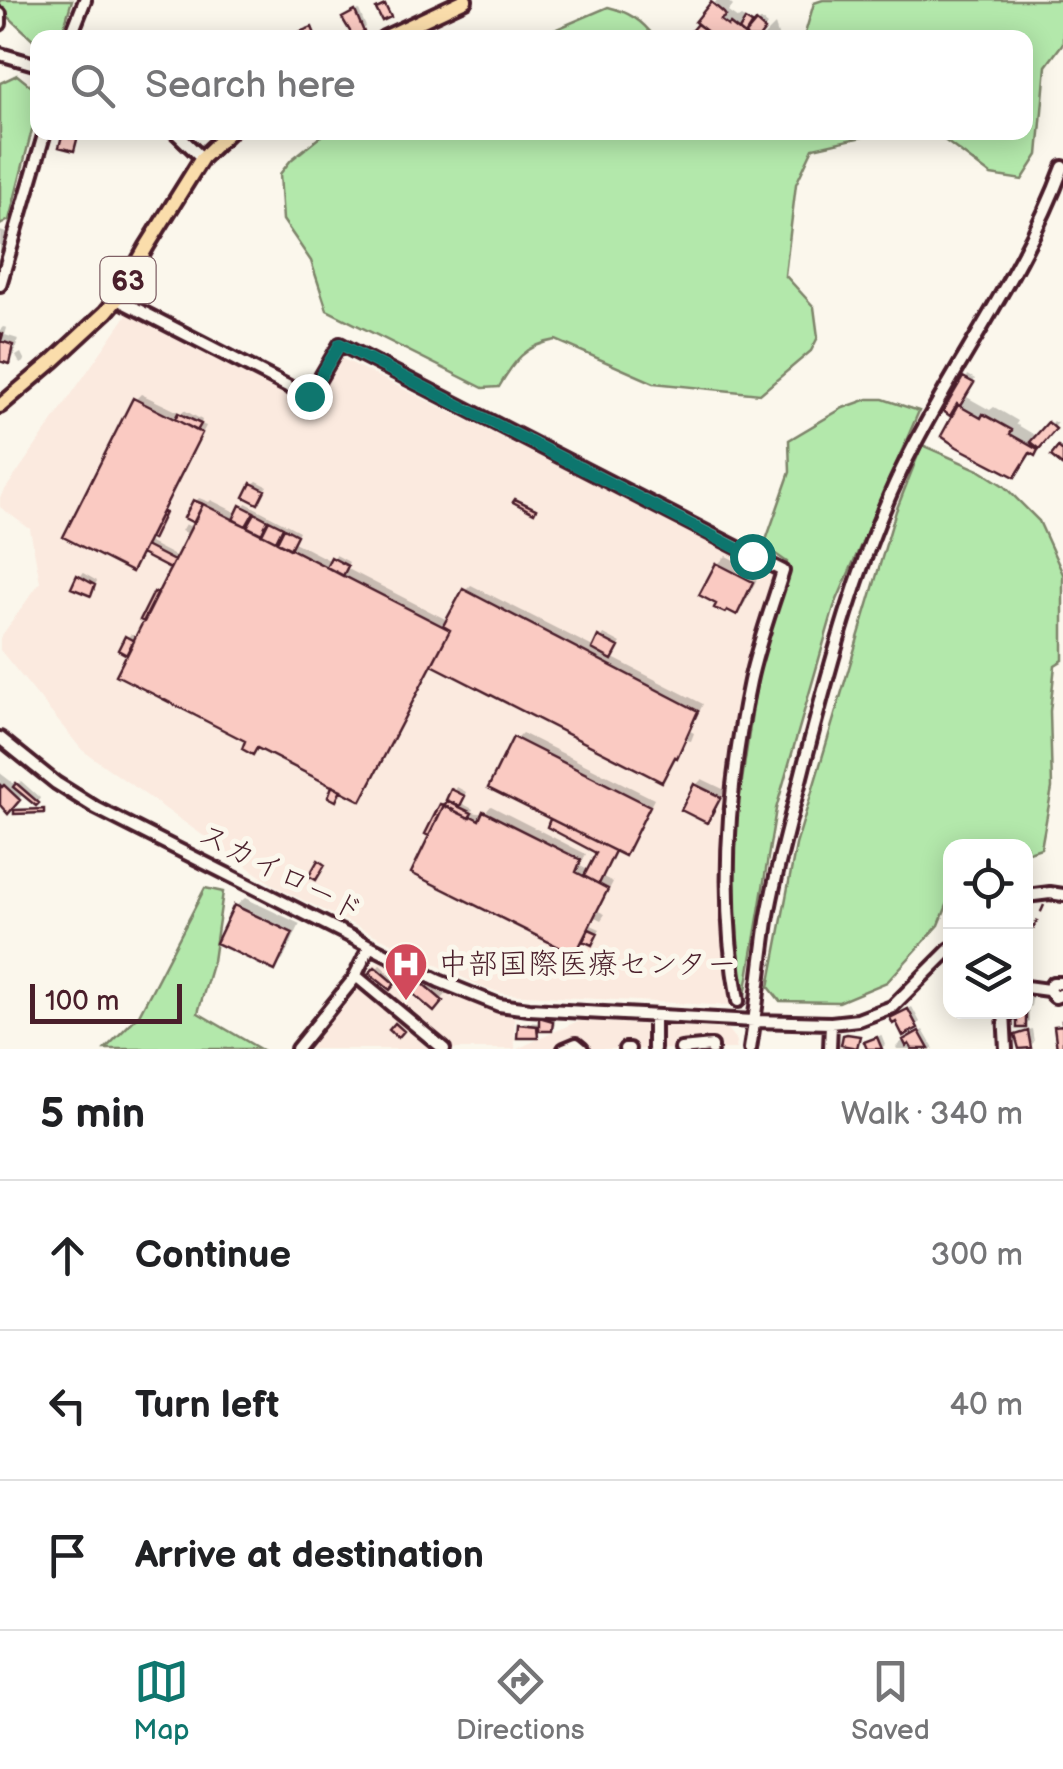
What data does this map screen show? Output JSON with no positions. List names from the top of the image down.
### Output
{
  "streets": {
    "main road": ["63"],
    "street": ["スカイロード"]
  },
  "places": {
    "hospital": ["中部国際医療センター"]
  },
  "scale_bar": "100 m",
  "page": {
    "search": "Search here",
    "scale": "100 m",
    "heading": ["5 min", "Walk · 340 m"],
    "list": [
      ["Continue", "300 m"],
      ["Turn left", "40 m"],
      "Arrive at destination"
    ],
    "nav": ["Map", "Directions", "Saved"]
  }
}
